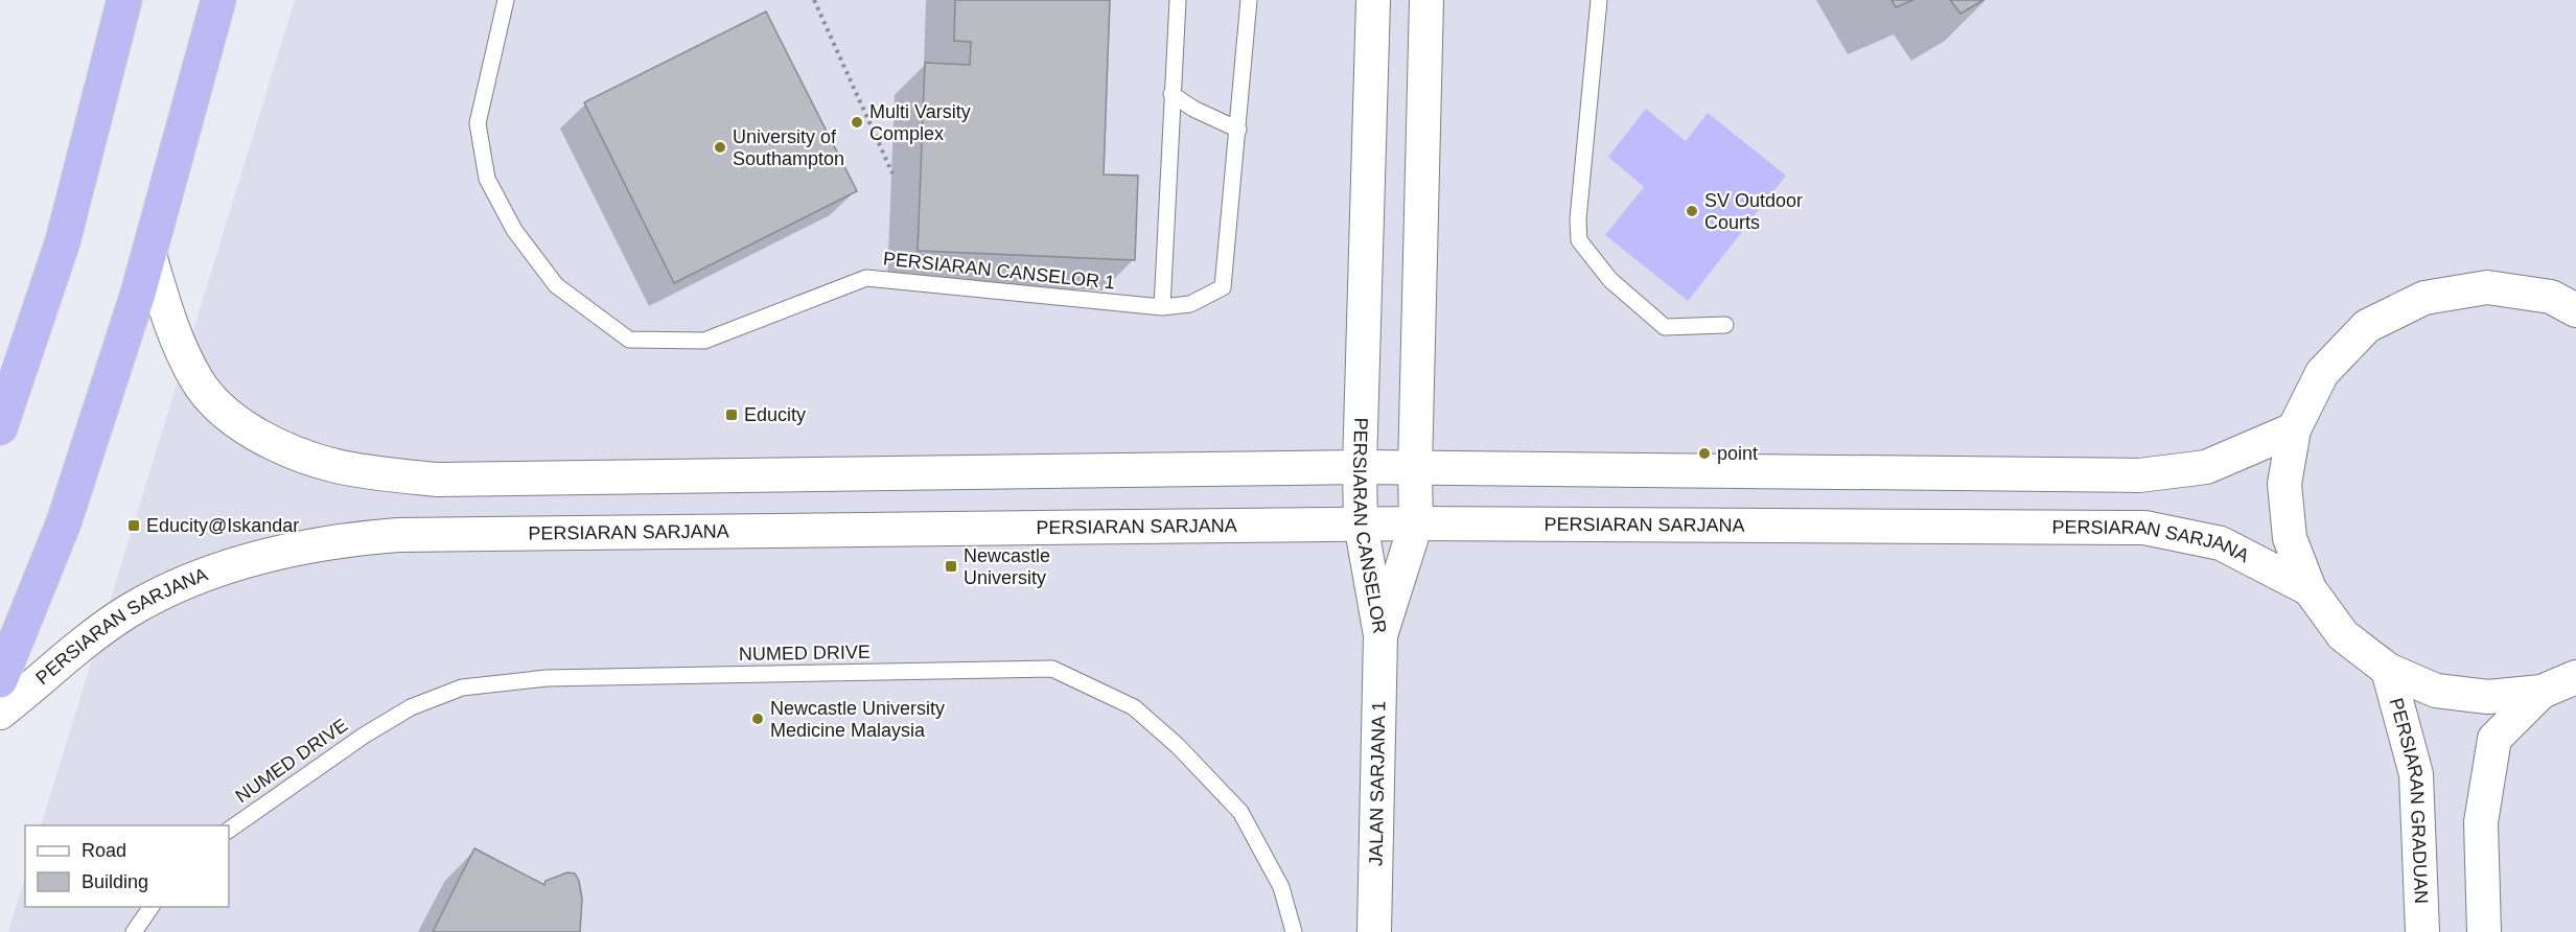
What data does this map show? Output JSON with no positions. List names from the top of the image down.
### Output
{
  "streets": {
    "street": [
      "PERSIARAN CANSELOR",
      "PERSIARAN SARJANA",
      "JALAN SARJANA 1",
      "PERSIARAN GRADUAN"
    ],
    "lane": ["PERSIARAN CANSELOR 1", "NUMED DRIVE"]
  },
  "crossings": [
    ["PERSIARAN CANSELOR", "PERSIARAN SARJANA"],
    ["PERSIARAN CANSELOR", "JALAN SARJANA 1"]
  ],
  "places": {
    "other": [
      "Multi Varsity Complex",
      "University of Southampton",
      "SV Outdoor Courts",
      "point",
      "Newcastle University Medicine Malaysia"
    ],
    "transit": ["Educity", "Educity@Iskandar", "Newcastle University"]
  },
  "legend": ["Road", "Building"]
}
